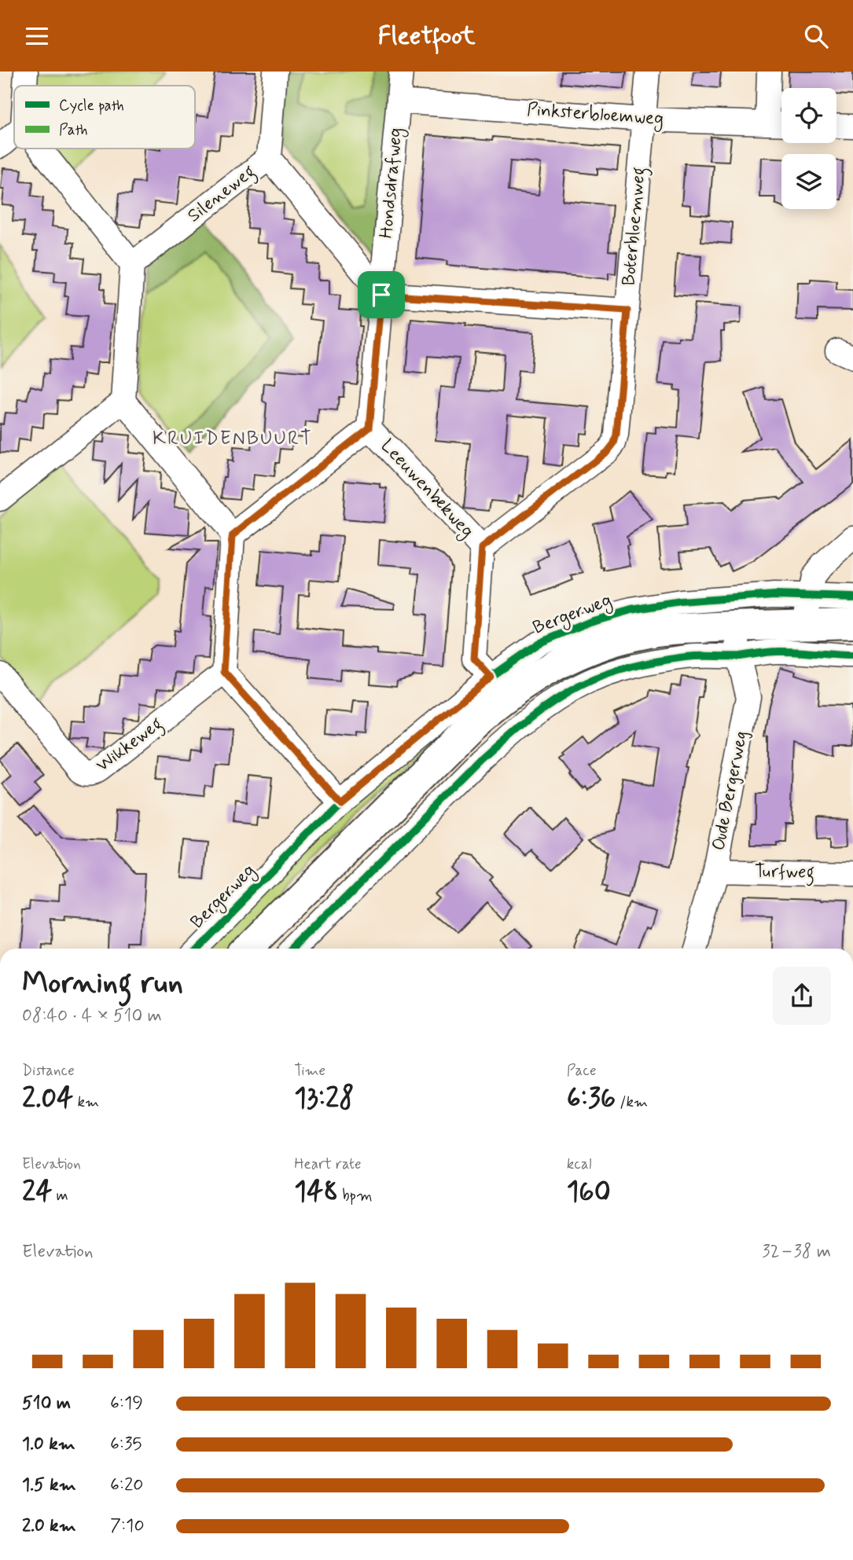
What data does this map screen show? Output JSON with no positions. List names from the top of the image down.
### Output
{
  "streets": {
    "main road": ["Bergerweg"],
    "street": [
      "Pinksterbloemweg",
      "Hondsdrafweg",
      "Sileneweg",
      "Boterbloemweg",
      "Leeuwenbekweg",
      "Wikkeweg",
      "Oude Bergerweg",
      "Turfweg"
    ]
  },
  "crossings": [
    ["Pinksterbloemweg", "Hondsdrafweg"],
    ["Pinksterbloemweg", "Boterbloemweg"],
    ["Hondsdrafweg", "Leeuwenbekweg"],
    ["Boterbloemweg", "Leeuwenbekweg"],
    ["Leeuwenbekweg", "Bergerweg"],
    ["Bergerweg", "Oude Bergerweg"],
    ["Oude Bergerweg", "Turfweg"]
  ],
  "districts": ["KRUIDENBUURT"],
  "legend": ["Cycle path", "Path"],
  "page": {
    "header": "Fleetfoot",
    "heading": ["Morning run", "08:40 · 4 × 510 m"],
    "stats": [
      ["Distance", "2.04 km"],
      ["Time", "13:28"],
      ["Pace", "6:36 /km"],
      ["Elevation", "24 m"],
      ["Heart rate", "148 bpm"],
      ["kcal", "160"]
    ],
    "chart": ["Elevation", "32–38 m"],
    "list": [
      {
        "name": "510 m",
        "note": "6:19"
      },
      {
        "name": "1.0 km",
        "note": "6:35"
      },
      {
        "name": "1.5 km",
        "note": "6:20"
      },
      {
        "name": "2.0 km",
        "note": "7:10"
      }
    ]
  }
}
